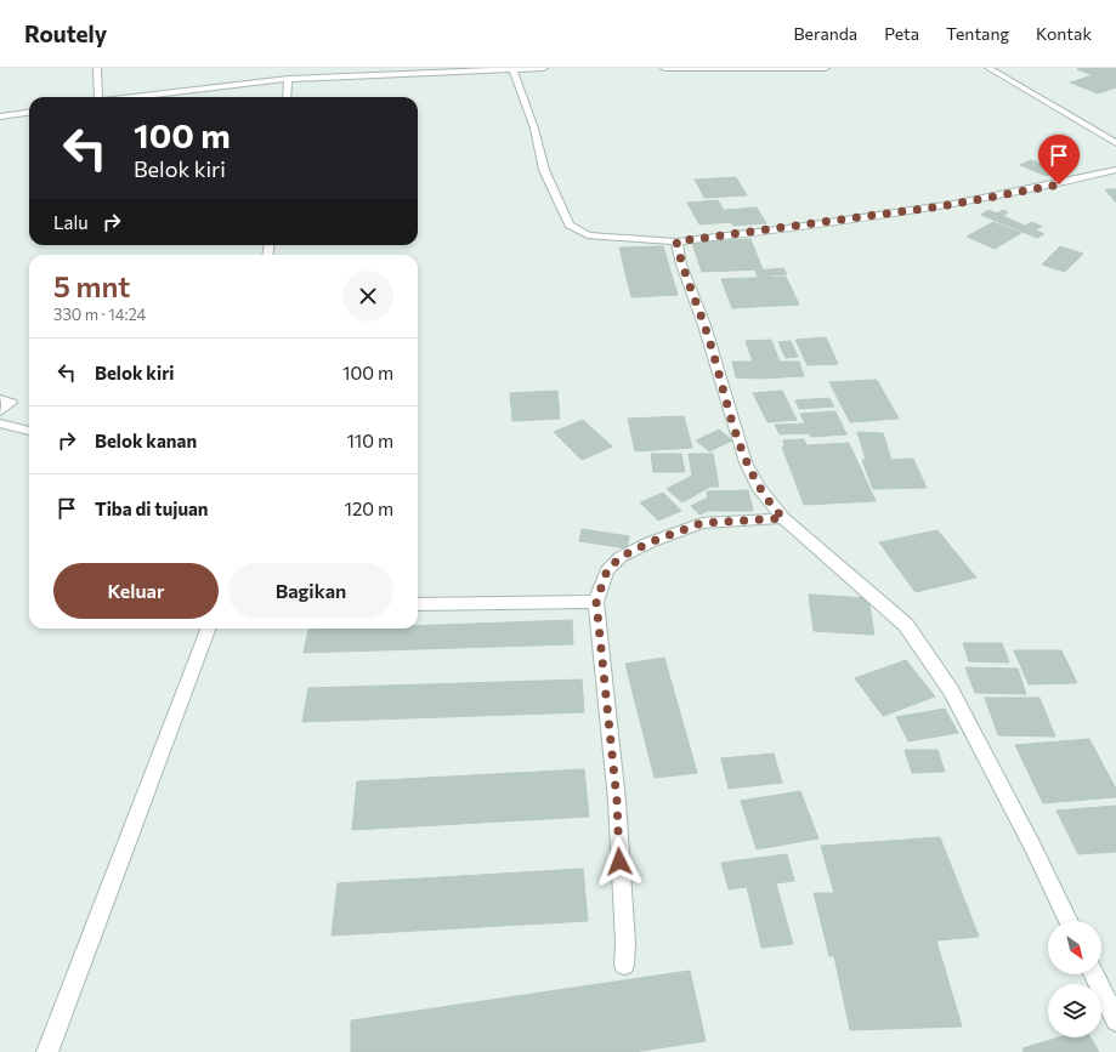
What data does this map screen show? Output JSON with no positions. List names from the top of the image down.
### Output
{
  "north": "bottom right",
  "page": {
    "header": "Routely",
    "nav": [
      "Beranda",
      "Peta",
      "Tentang",
      "Kontak"
    ],
    "turn": ["100 m", "Belok kiri"],
    "then": "Lalu",
    "heading": ["5 mnt", "330 m · 14:24"],
    "list": [
      {
        "name": "Belok kiri",
        "value": "100 m"
      },
      {
        "name": "Belok kanan",
        "value": "110 m"
      },
      {
        "name": "Tiba di tujuan",
        "value": "120 m"
      }
    ],
    "buttons": ["Keluar", "Bagikan"]
  }
}
